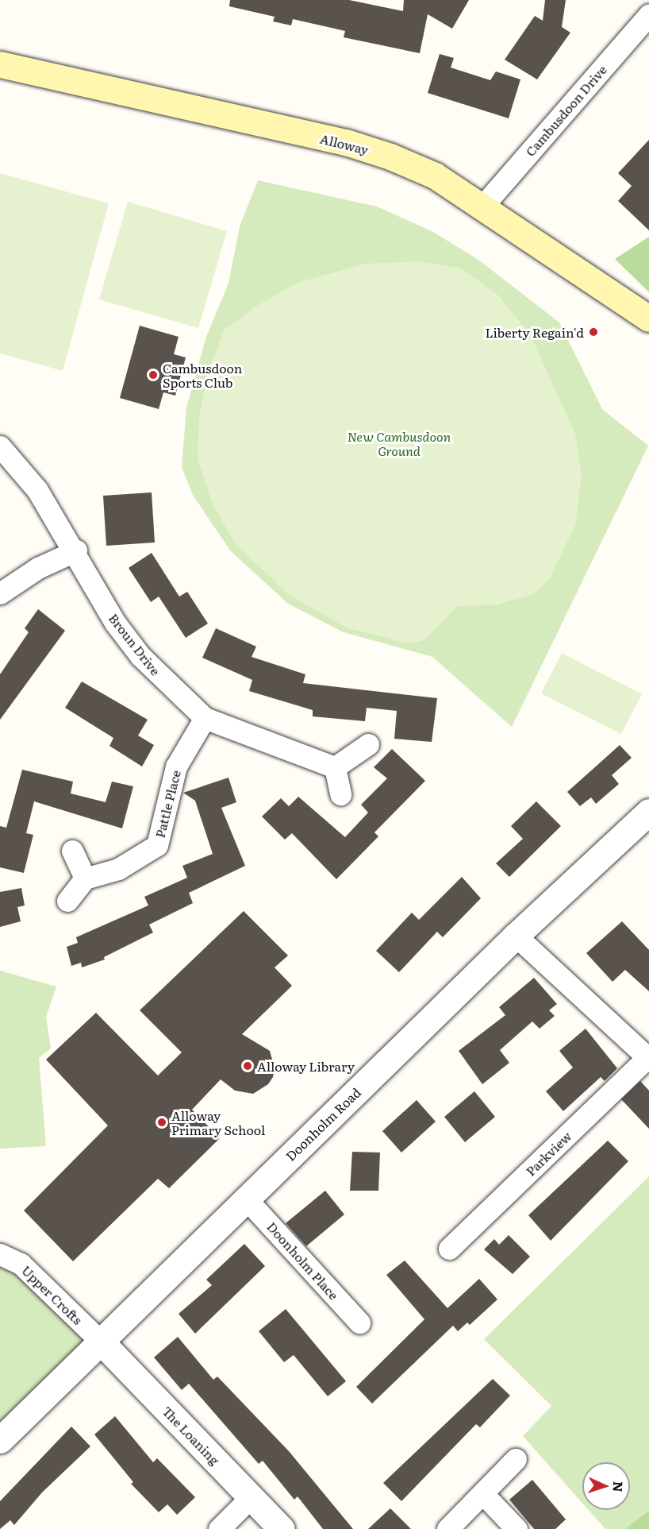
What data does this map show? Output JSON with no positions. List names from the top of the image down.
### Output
{
  "streets": {
    "main road": ["Alloway"],
    "street": [
      "Cambusdoon Drive",
      "Broun Drive",
      "Pattle Place",
      "Doonholm Road",
      "Parkview",
      "Doonholm Place",
      "Upper Crofts",
      "The Loaning"
    ]
  },
  "crossings": [
    ["Cambusdoon Drive", "Alloway"],
    ["Broun Drive", "Pattle Place"],
    ["Doonholm Road", "Parkview"],
    ["Doonholm Road", "Doonholm Place"],
    ["Doonholm Road", "Upper Crofts"],
    ["Doonholm Road", "The Loaning"],
    ["Upper Crofts", "The Loaning"]
  ],
  "parks": ["New Cambusdoon Ground"],
  "places": [
    "Liberty Regain'd",
    "Cambusdoon Sports Club",
    "Alloway Library",
    "Alloway Primary School"
  ],
  "north": "right"
}
